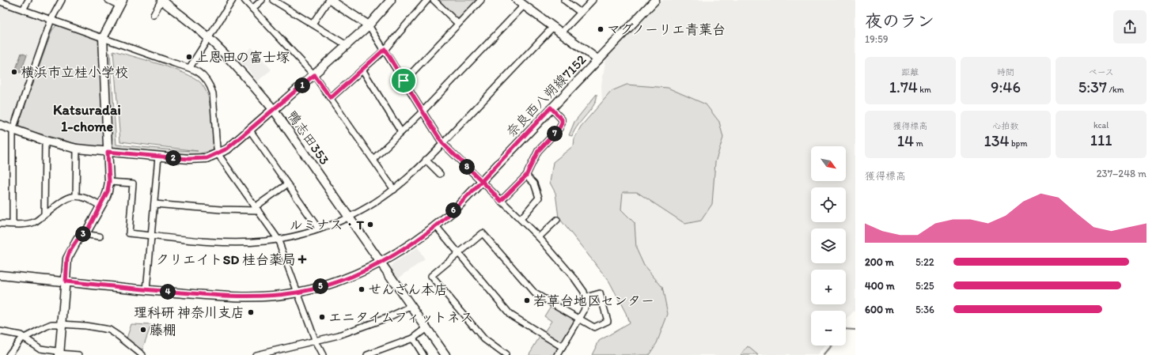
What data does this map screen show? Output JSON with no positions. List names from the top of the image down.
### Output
{
  "streets": {
    "street": ["奈良西八朔線7152", "鴨志田353"]
  },
  "crossings": [
    ["奈良西八朔線7152", "鴨志田353"]
  ],
  "districts": ["Katsuradai 1-chome"],
  "places": {
    "other": [
      "マグノーリエ青葉台",
      "上恩田の富士塚",
      "横浜市立桂小学校",
      "ルミナス・T",
      "せんざん本店",
      "若草台地区センター",
      "理科研 神奈川支店",
      "エニタイムフィットネス",
      "藤棚"
    ],
    "health": ["クリエイトSD 桂台薬局"]
  },
  "north": "bottom right",
  "page": {
    "heading": ["夜のラン", "19:59"],
    "stats": [
      ["距離", "1.74 km"],
      ["時間", "9:46"],
      ["ペース", "5:37 /km"],
      ["獲得標高", "14 m"],
      ["心拍数", "134 bpm"],
      ["kcal", "111"]
    ],
    "pins": [
      "1",
      "7",
      "2",
      "8",
      "6",
      "3",
      "5",
      "4"
    ],
    "map_buttons": ["+", "−"],
    "chart": ["獲得標高", "237–248 m"],
    "list": [
      {
        "name": "200 m",
        "note": "5:22"
      },
      {
        "name": "400 m",
        "note": "5:25"
      },
      {
        "name": "600 m",
        "note": "5:36"
      }
    ]
  }
}
